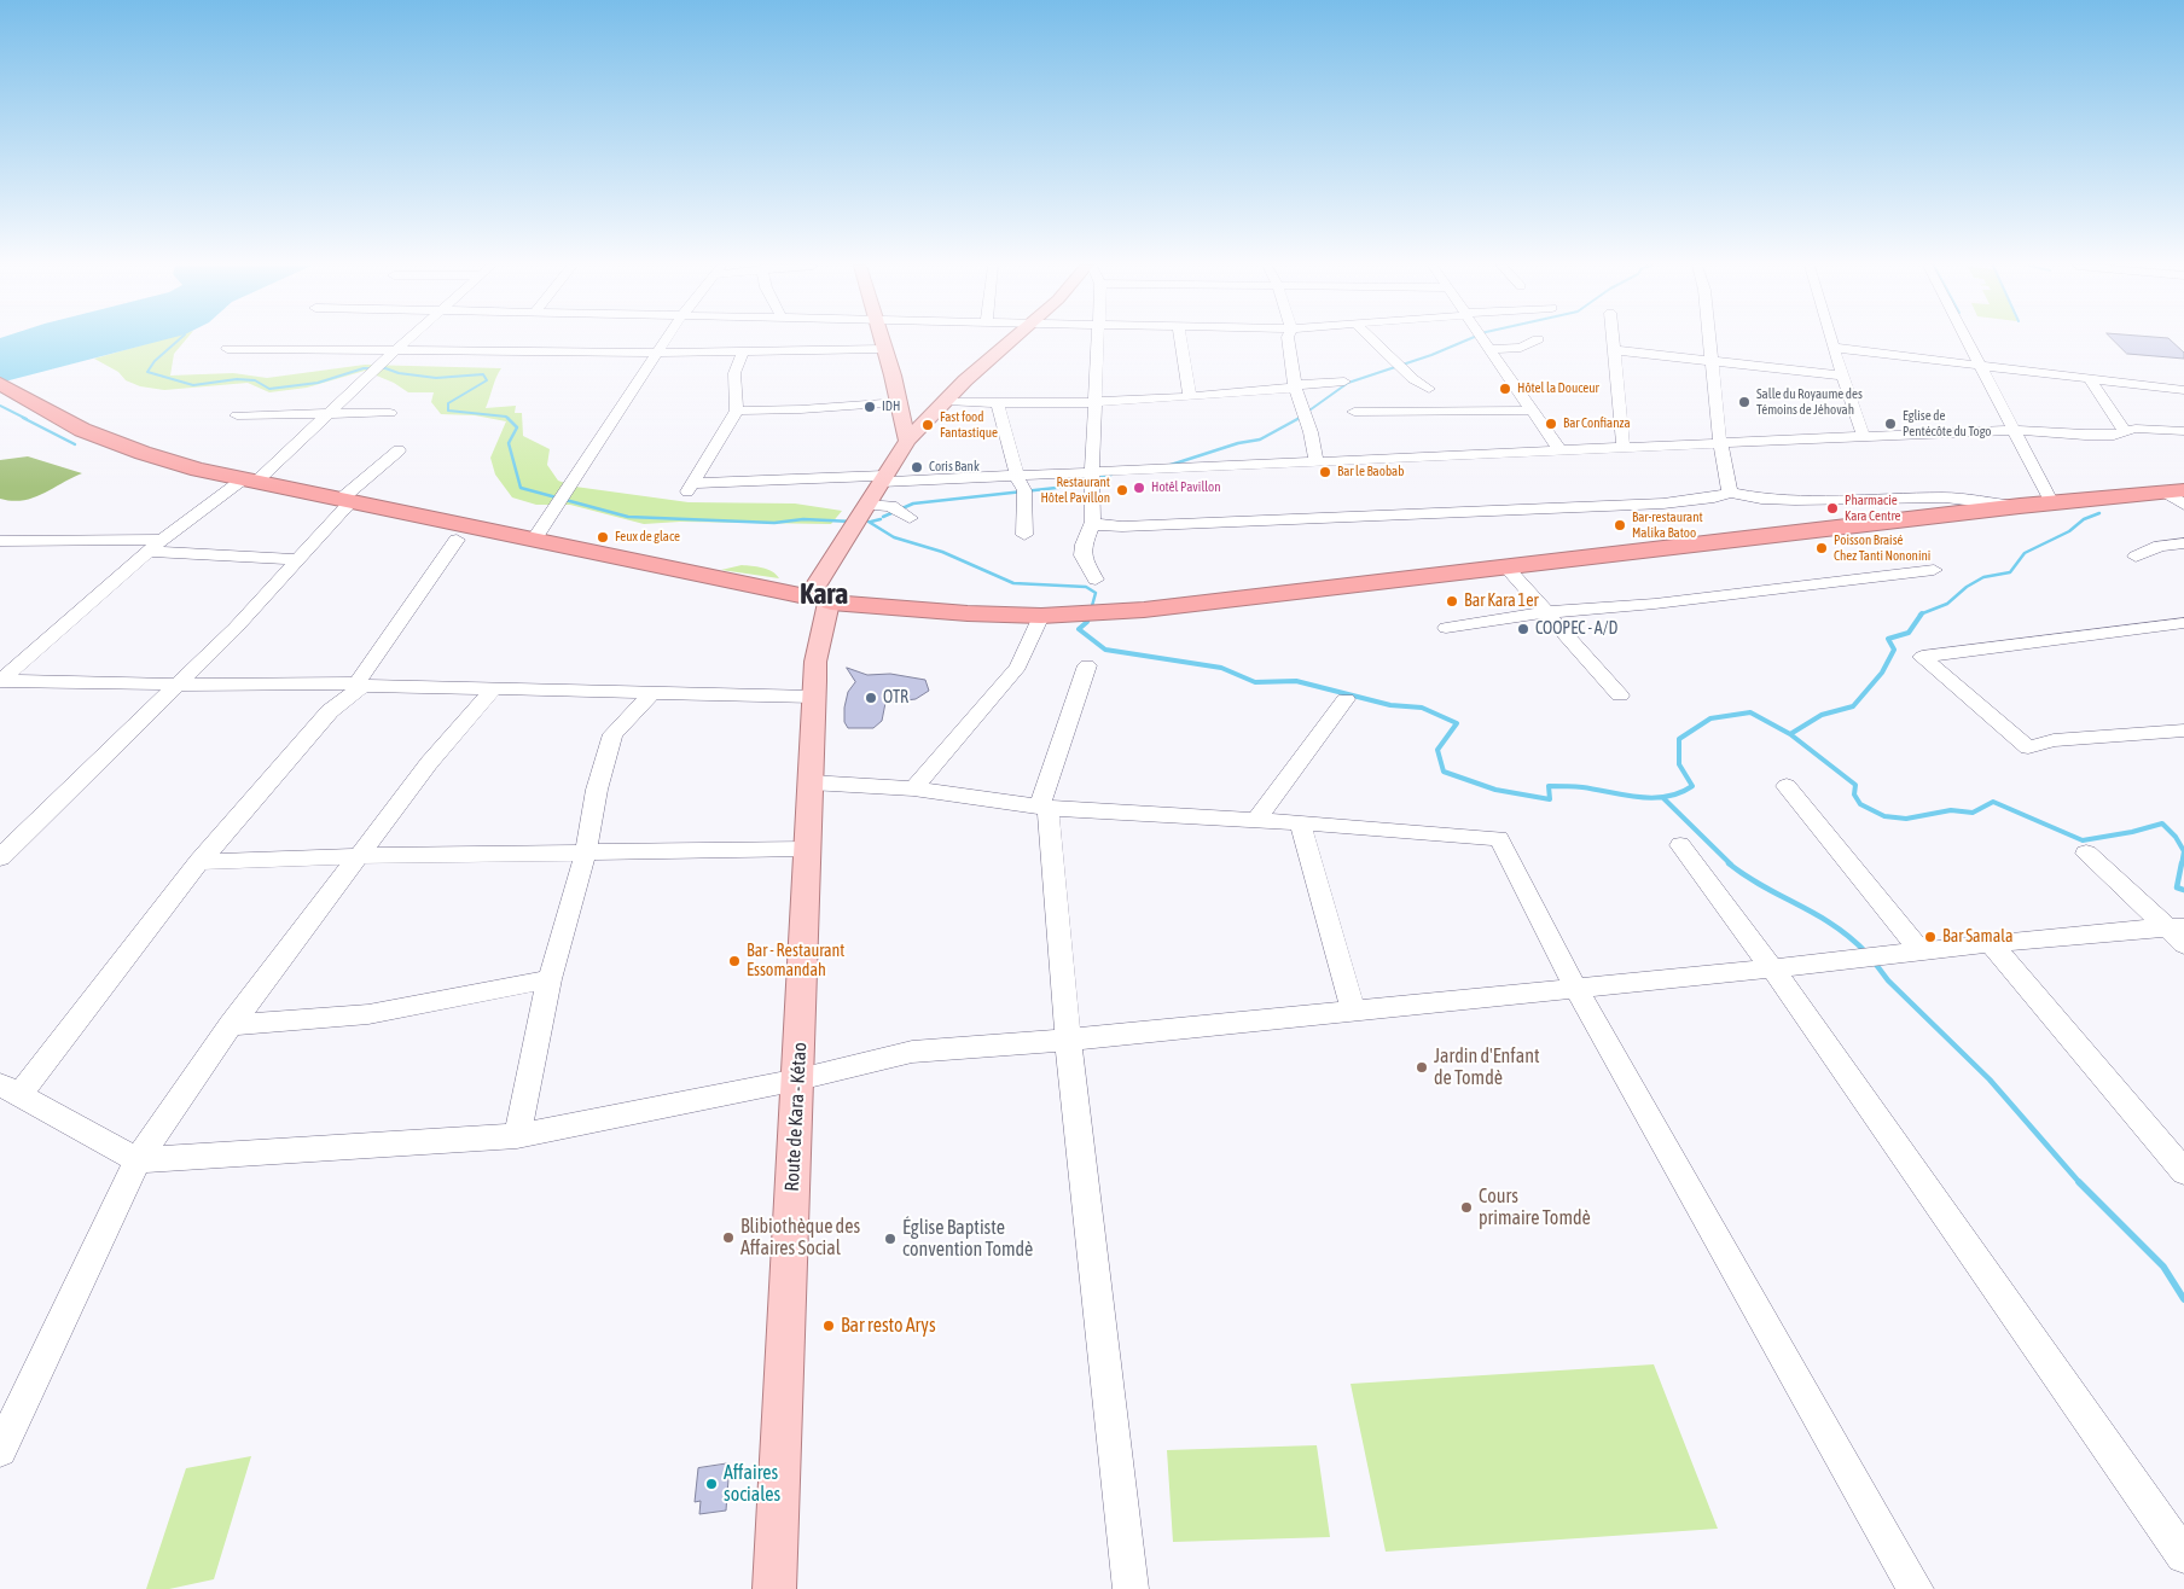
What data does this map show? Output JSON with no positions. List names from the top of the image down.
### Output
{
  "streets": {
    "main road": ["Route de Kara - Kétao"]
  },
  "districts": ["Kara"],
  "places": [
    "Hôtel la Douceur",
    "Salle du Royaume des Témoins de Jéhovah",
    "IDH",
    "Bar Confianza",
    "Eglise de Pentécôte du Togo",
    "Fast food Fantastique",
    "Coris Bank",
    "Bar le Baobab",
    "Hotêl Pavillon",
    "Restaurant Hôtel Pavillon",
    "Pharmacie Kara Centre",
    "Bar-restaurant Malika Batoo",
    "Feux de glace",
    "Poisson Braisé Chez Tanti Nononini",
    "Bar Kara 1er",
    "COOPEC - A/D",
    "OTR",
    "Bar Samala",
    "Bar - Restaurant Essomandah",
    "Jardin d'Enfant de Tomdè",
    "Cours primaire Tomdè",
    "Blibiothèque des Affaires Social",
    "Église Baptiste convention Tomdè",
    "Bar resto Arys",
    "Affaires sociales"
  ]
}
